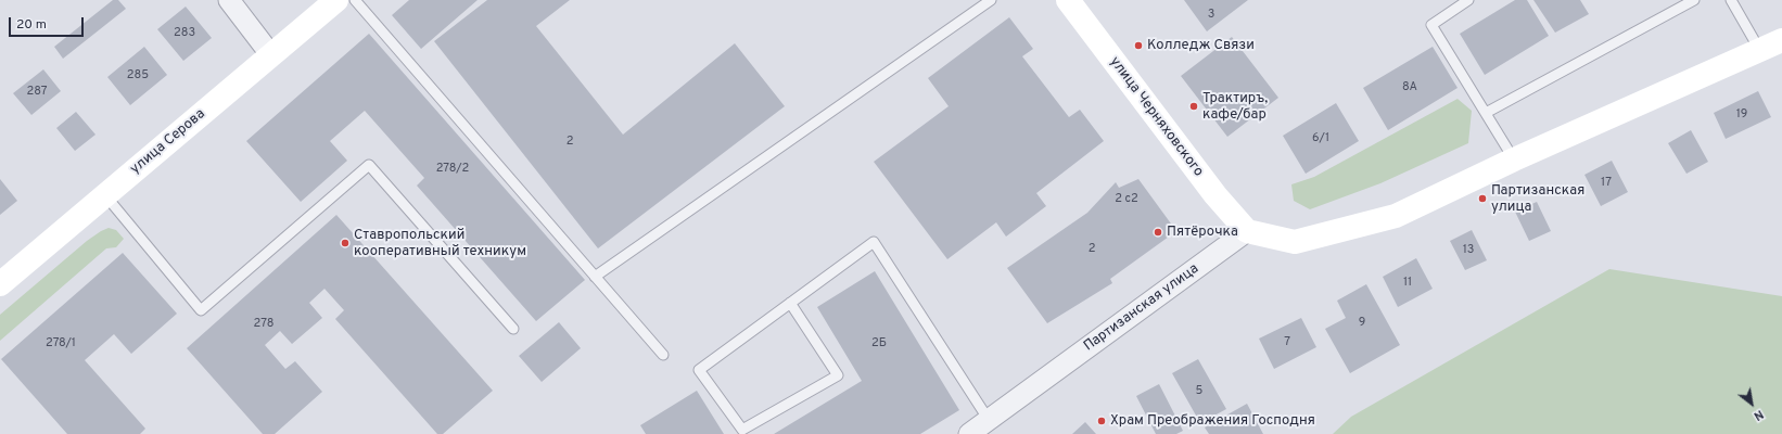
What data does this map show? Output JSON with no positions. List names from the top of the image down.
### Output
{
  "streets": {
    "main road": ["улица Черняховского", "улица Серова"],
    "street": ["Партизанская улица"]
  },
  "crossings": [
    ["улица Черняховского", "Партизанская улица"]
  ],
  "places": [
    "Колледж Связи",
    "Трактиръ, кафе/бар",
    "Партизанская улица",
    "Пятёрочка",
    "Ставропольский кооперативный техникум",
    "Храм Преображения Господня"
  ],
  "house_numbers": [
    "3",
    "283",
    "285",
    "8А",
    "287",
    "19",
    "6/1",
    "2",
    "278/2",
    "17",
    "2 с2",
    "2",
    "13",
    "11",
    "9",
    "278",
    "7",
    "278/1",
    "2Б",
    "5"
  ],
  "scale_bar": "20 m",
  "north": "bottom right"
}
